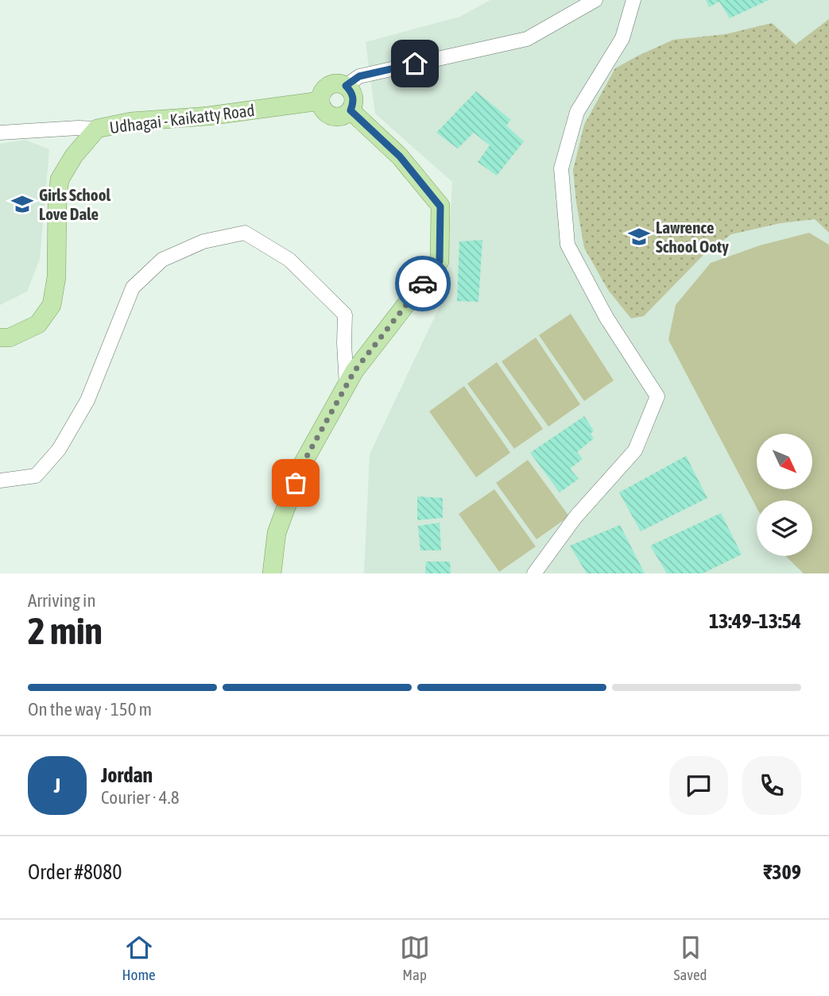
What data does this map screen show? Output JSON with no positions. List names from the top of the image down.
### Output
{
  "streets": {
    "main road": ["Udhagai - Kaikatty Road"]
  },
  "places": {
    "school or university": ["Girls School Love Dale", "Lawrence School Ooty"]
  },
  "north": "bottom right",
  "page": {
    "heading": ["2 min", "Arriving in", "13:49–13:54"],
    "panel": [
      "Jordan",
      "Courier · 4.8",
      "Order #8080",
      "₹309"
    ],
    "bar": "On the way · 150 m",
    "round": "J",
    "tabs": ["Home", "Map", "Saved"]
  }
}
